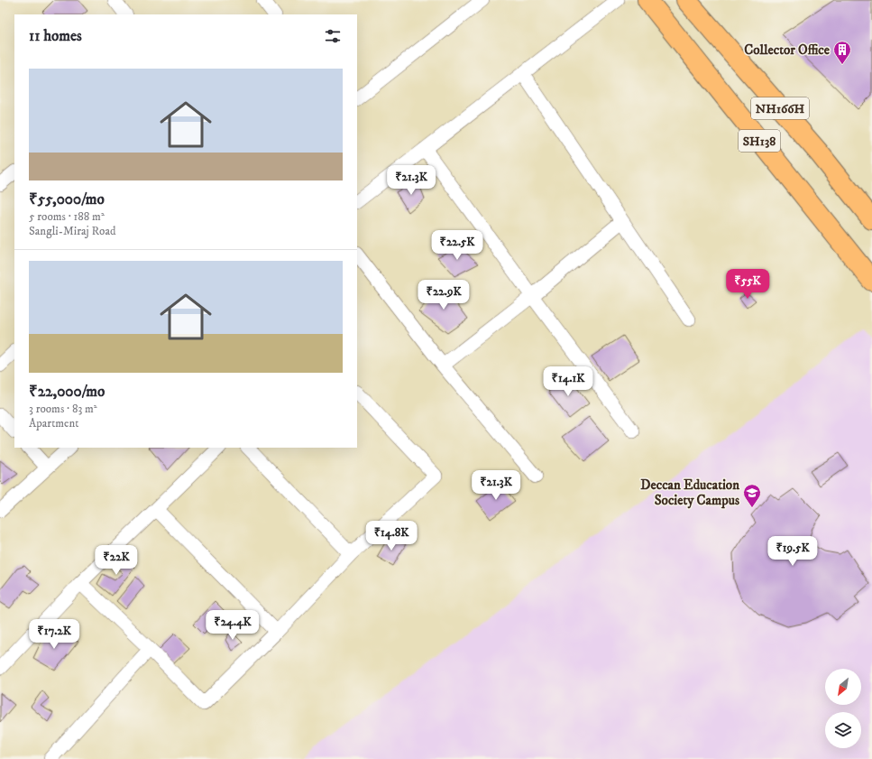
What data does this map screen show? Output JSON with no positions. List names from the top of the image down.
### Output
{
  "streets": {
    "highway": ["NH166H", "SH138"]
  },
  "places": {
    "building": ["Collector Office"],
    "school or university": ["Deccan Education Society Campus"]
  },
  "north": "bottom left",
  "page": {
    "heading": "11 homes",
    "list": [
      {
        "name": "₹55,000/mo",
        "note": "5 rooms · 188 m² · Sangli-Miraj Road"
      },
      {
        "name": "₹22,000/mo",
        "note": "3 rooms · 83 m² · Apartment"
      }
    ],
    "price": [
      "₹21.3K",
      "₹22.5K",
      "₹55K",
      "₹22.9K",
      "₹14.1K",
      "₹21.3K",
      "₹14.8K",
      "₹19.5K",
      "₹22K",
      "₹24.4K",
      "₹17.2K"
    ]
  }
}
